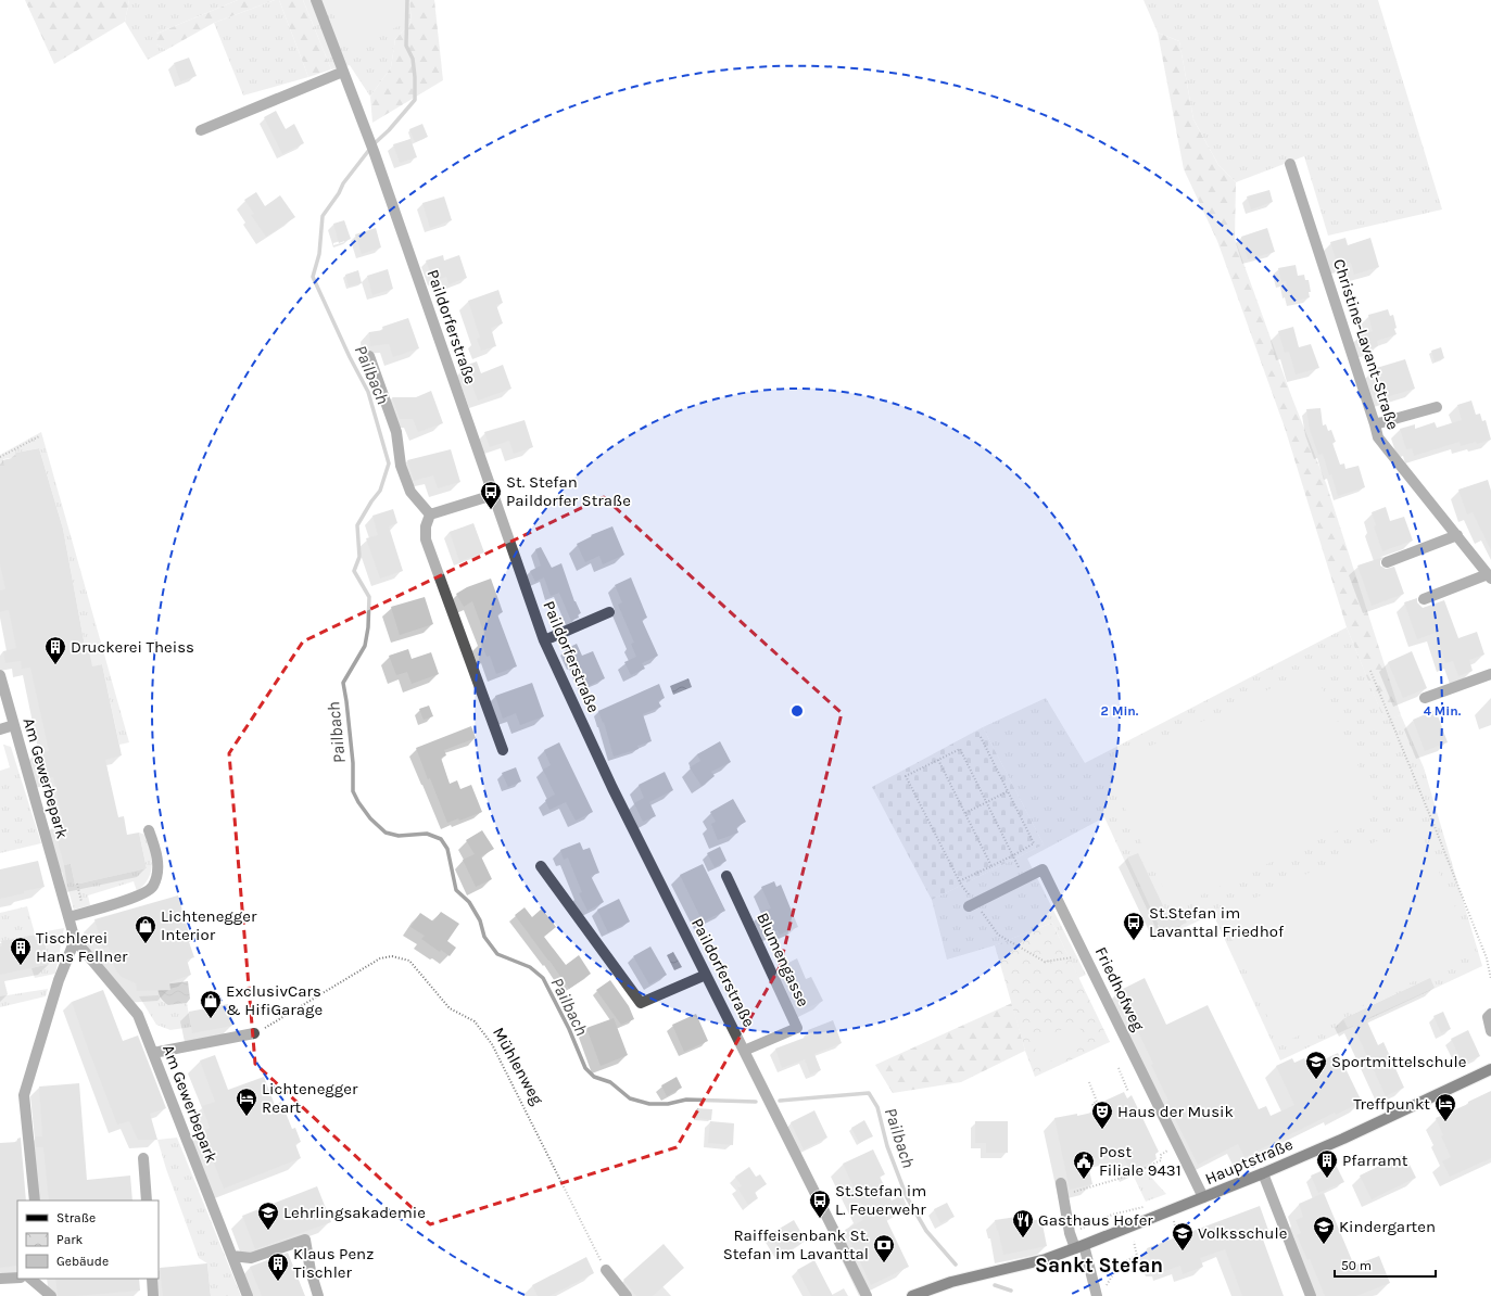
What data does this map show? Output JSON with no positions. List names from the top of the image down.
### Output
{
  "streets": {
    "main road": ["Hauptstraße"],
    "street": [
      "Paildorferstraße",
      "Christine-Lavant-Straße",
      "Am Gewerbepark",
      "Blumengasse",
      "Friedhofweg"
    ],
    "path": ["Mühlenweg"]
  },
  "crossings": [
    ["Paildorferstraße", "Blumengasse"],
    ["Friedhofweg", "Hauptstraße"]
  ],
  "districts": ["Sankt Stefan"],
  "water": ["Pailbach"],
  "places": {
    "bus stop": ["St. Stefan Paildorfer Straße", "St.Stefan im Lavanttal Friedhof", "St.Stefan im L. Feuerwehr"],
    "building": [
      "Druckerei Theiss",
      "Tischlerei Hans Fellner",
      "Pfarramt",
      "Klaus Penz Tischler"
    ],
    "shop": ["Lichtenegger Interior", "ExclusivCars & HifiGarage"],
    "school or university": [
      "Sportmittelschule",
      "Lehrlingsakademie",
      "Kindergarten",
      "Volksschule"
    ],
    "hotel": ["Lichtenegger Reart", "Treffpunkt"],
    "theatre": ["Haus der Musik"],
    "public building": ["Post Filiale 9431"],
    "restaurant": ["Gasthaus Hofer"],
    "bank": ["Raiffeisenbank St. Stefan im Lavanttal"]
  },
  "legend": ["Straße", "Park", "Gebäude"],
  "scale_bar": "50 m",
  "rings": ["2 Min.", "4 Min."]
}
